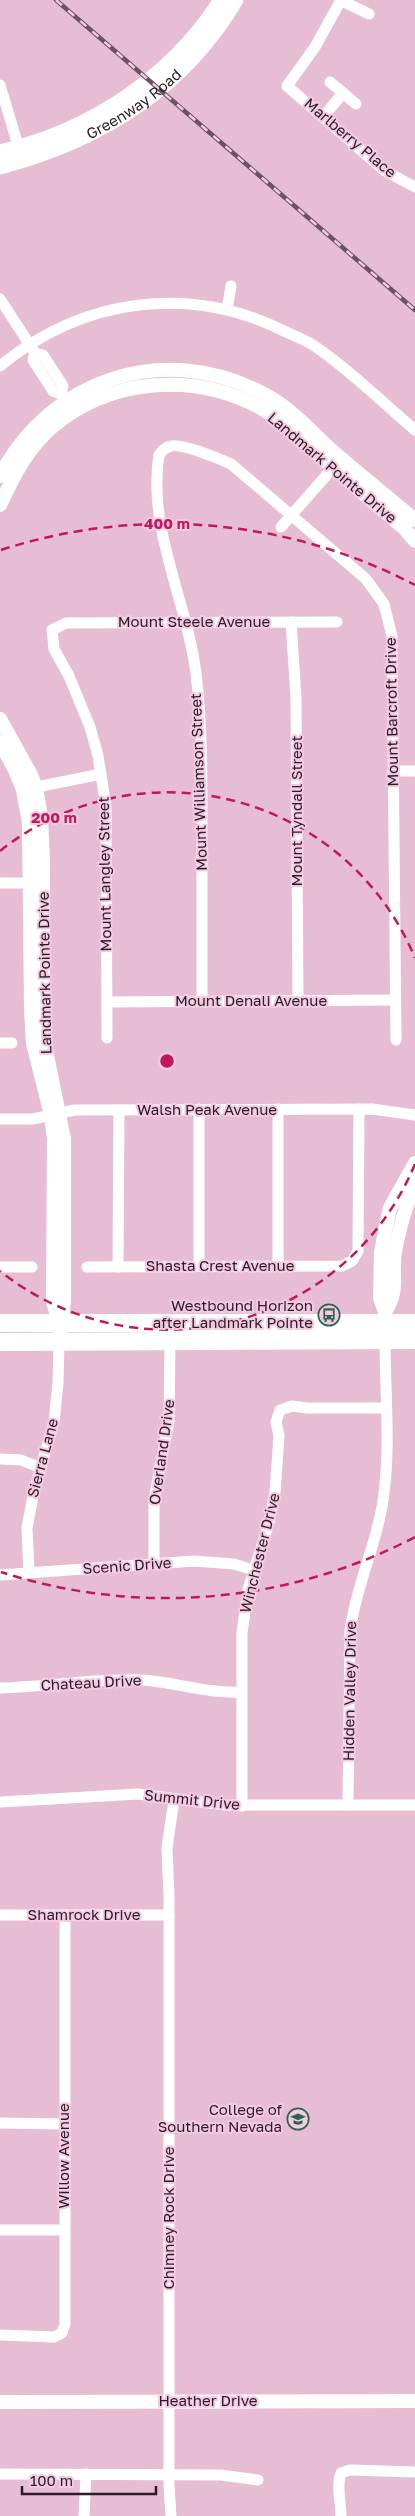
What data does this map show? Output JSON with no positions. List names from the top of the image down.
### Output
{
  "streets": {
    "main road": ["Greenway Road"],
    "street": [
      "Marlberry Place",
      "Landmark Pointe Drive",
      "Mount Steele Avenue",
      "Mount Barcroft Drive",
      "Mount Williamson Street",
      "Mount Tyndall Street",
      "Mount Langley Street",
      "Mount Denali Avenue",
      "Walsh Peak Avenue",
      "Shasta Crest Avenue",
      "Overland Drive",
      "Sierra Lane",
      "Winchester Drive",
      "Scenic Drive",
      "Chateau Drive",
      "Hidden Valley Drive",
      "Summit Drive",
      "Shamrock Drive",
      "Willow Avenue",
      "Chimney Rock Drive",
      "Heather Drive"
    ]
  },
  "crossings": [
    ["Landmark Pointe Drive", "Walsh Peak Avenue"],
    ["Landmark Pointe Drive", "Sierra Lane"],
    ["Mount Steele Avenue", "Mount Williamson Street"],
    ["Mount Steele Avenue", "Mount Tyndall Street"],
    ["Mount Steele Avenue", "Mount Langley Street"],
    ["Mount Barcroft Drive", "Mount Williamson Street"],
    ["Mount Barcroft Drive", "Mount Denali Avenue"],
    ["Mount Williamson Street", "Mount Denali Avenue"],
    ["Mount Tyndall Street", "Mount Denali Avenue"],
    ["Mount Langley Street", "Mount Denali Avenue"],
    ["Walsh Peak Avenue", "Shasta Crest Avenue"],
    ["Overland Drive", "Scenic Drive"],
    ["Sierra Lane", "Scenic Drive"],
    ["Winchester Drive", "Scenic Drive"],
    ["Winchester Drive", "Chateau Drive"],
    ["Winchester Drive", "Hidden Valley Drive"],
    ["Winchester Drive", "Summit Drive"],
    ["Hidden Valley Drive", "Summit Drive"],
    ["Summit Drive", "Chimney Rock Drive"],
    ["Shamrock Drive", "Willow Avenue"],
    ["Shamrock Drive", "Chimney Rock Drive"],
    ["Chimney Rock Drive", "Heather Drive"]
  ],
  "places": {
    "bus stop": ["Westbound Horizon after Landmark Pointe"],
    "school or university": ["College of Southern Nevada"]
  },
  "scale_bar": "100 m",
  "rings": ["400 m", "200 m"]
}
